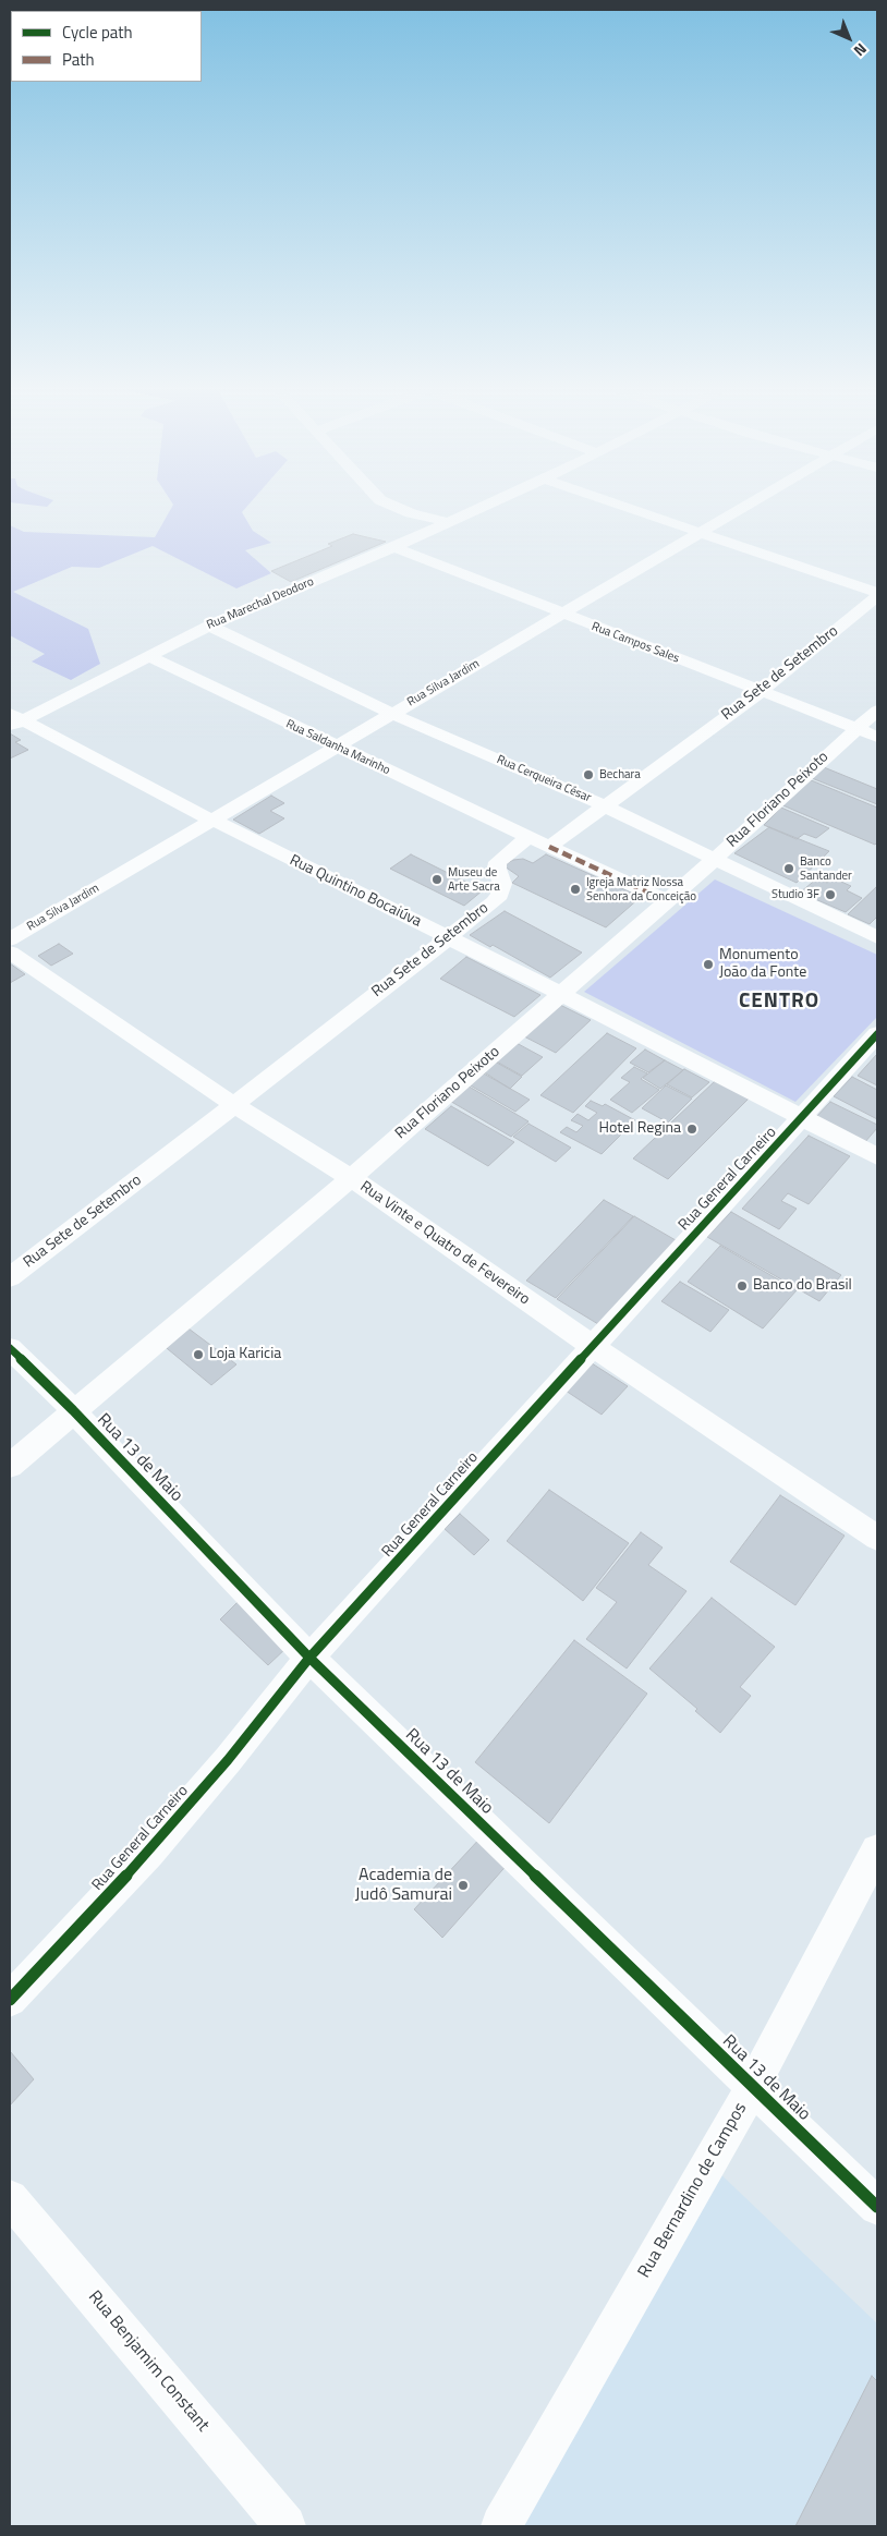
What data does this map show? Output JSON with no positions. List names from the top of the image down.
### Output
{
  "streets": {
    "street": [
      "Rua Marechal Deodoro",
      "Rua Campos Sales",
      "Rua Sete de Setembro",
      "Rua Silva Jardim",
      "Rua Saldanha Marinho",
      "Rua Cerqueira César",
      "Rua Floriano Peixoto",
      "Rua Quintino Bocaiúva",
      "Rua General Carneiro",
      "Rua Vinte e Quatro de Fevereiro",
      "Rua 13 de Maio",
      "Rua Bernardino de Campos",
      "Rua Benjamim Constant"
    ]
  },
  "crossings": [
    ["Rua Marechal Deodoro", "Rua Campos Sales"],
    ["Rua Marechal Deodoro", "Rua Saldanha Marinho"],
    ["Rua Marechal Deodoro", "Rua Cerqueira César"],
    ["Rua Marechal Deodoro", "Rua Quintino Bocaiúva"],
    ["Rua Campos Sales", "Rua Sete de Setembro"],
    ["Rua Campos Sales", "Rua Silva Jardim"],
    ["Rua Campos Sales", "Rua Floriano Peixoto"],
    ["Rua Sete de Setembro", "Rua Saldanha Marinho"],
    ["Rua Sete de Setembro", "Rua Cerqueira César"],
    ["Rua Sete de Setembro", "Rua Quintino Bocaiúva"],
    ["Rua Sete de Setembro", "Rua Vinte e Quatro de Fevereiro"],
    ["Rua Silva Jardim", "Rua Saldanha Marinho"],
    ["Rua Silva Jardim", "Rua Cerqueira César"],
    ["Rua Silva Jardim", "Rua Quintino Bocaiúva"],
    ["Rua Cerqueira César", "Rua Floriano Peixoto"],
    ["Rua Floriano Peixoto", "Rua Quintino Bocaiúva"],
    ["Rua Floriano Peixoto", "Rua Vinte e Quatro de Fevereiro"],
    ["Rua Floriano Peixoto", "Rua 13 de Maio"],
    ["Rua Quintino Bocaiúva", "Rua General Carneiro"],
    ["Rua General Carneiro", "Rua Vinte e Quatro de Fevereiro"],
    ["Rua General Carneiro", "Rua 13 de Maio"],
    ["Rua 13 de Maio", "Rua Bernardino de Campos"]
  ],
  "districts": ["CENTRO"],
  "places": [
    "Bechara",
    "Banco Santander",
    "Museu de Arte Sacra",
    "Igreja Matriz Nossa Senhora da Conceição",
    "Studio 3F",
    "Monumento João da Fonte",
    "Hotel Regina",
    "Banco do Brasil",
    "Loja Karicia",
    "Academia de Judô Samurai"
  ],
  "legend": ["Cycle path", "Path"],
  "north": "bottom right"
}
